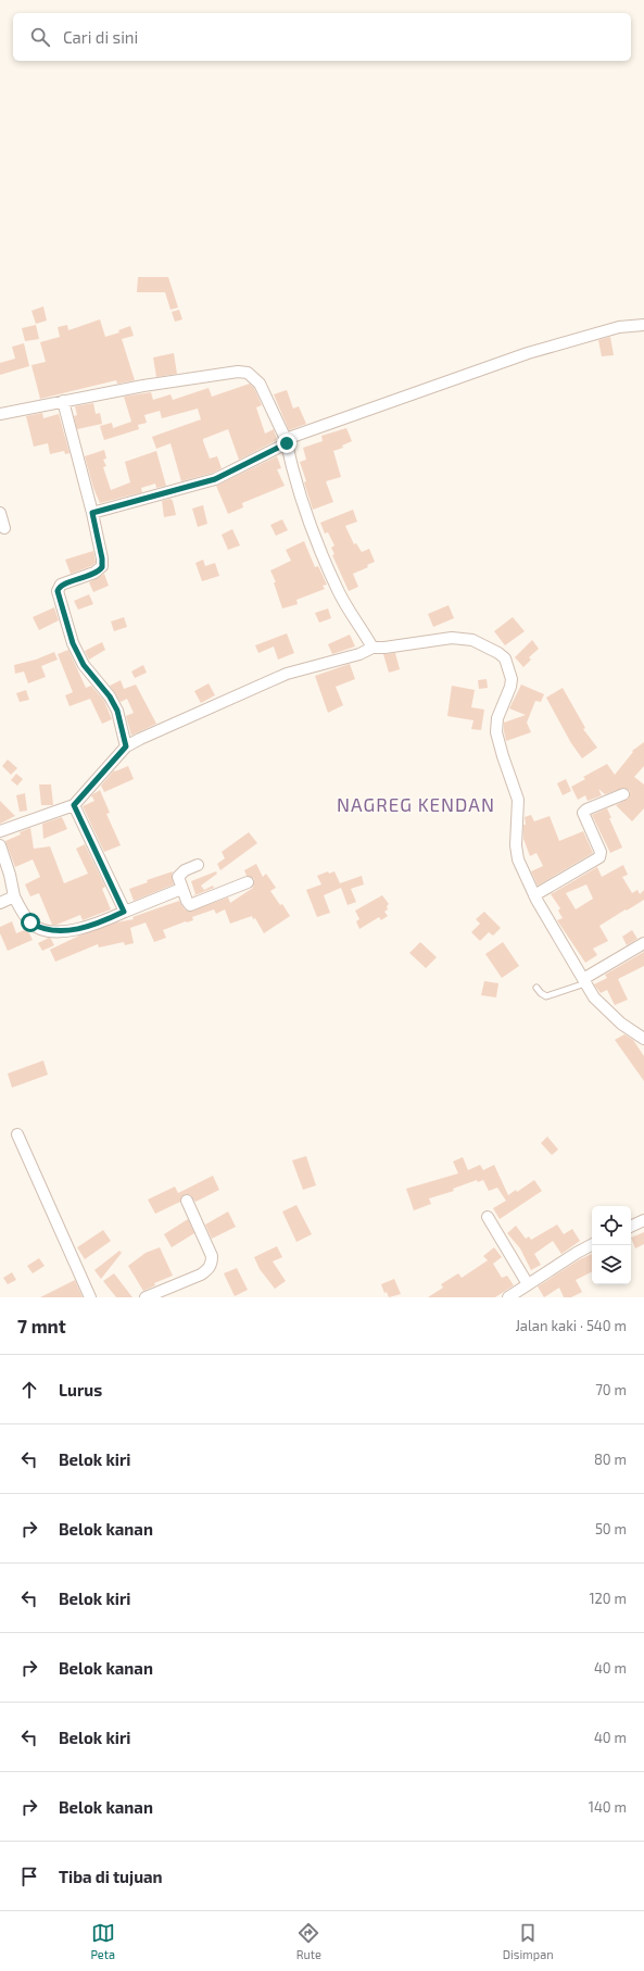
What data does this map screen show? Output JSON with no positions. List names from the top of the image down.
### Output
{
  "districts": ["NAGREG KENDAN"],
  "page": {
    "search": "Cari di sini",
    "heading": ["7 mnt", "Jalan kaki · 540 m"],
    "list": [
      ["Lurus", "70 m"],
      ["Belok kiri", "80 m"],
      ["Belok kanan", "50 m"],
      ["Belok kiri", "120 m"],
      ["Belok kanan", "40 m"],
      ["Belok kiri", "40 m"],
      ["Belok kanan", "140 m"],
      "Tiba di tujuan"
    ],
    "nav": ["Peta", "Rute", "Disimpan"]
  }
}
